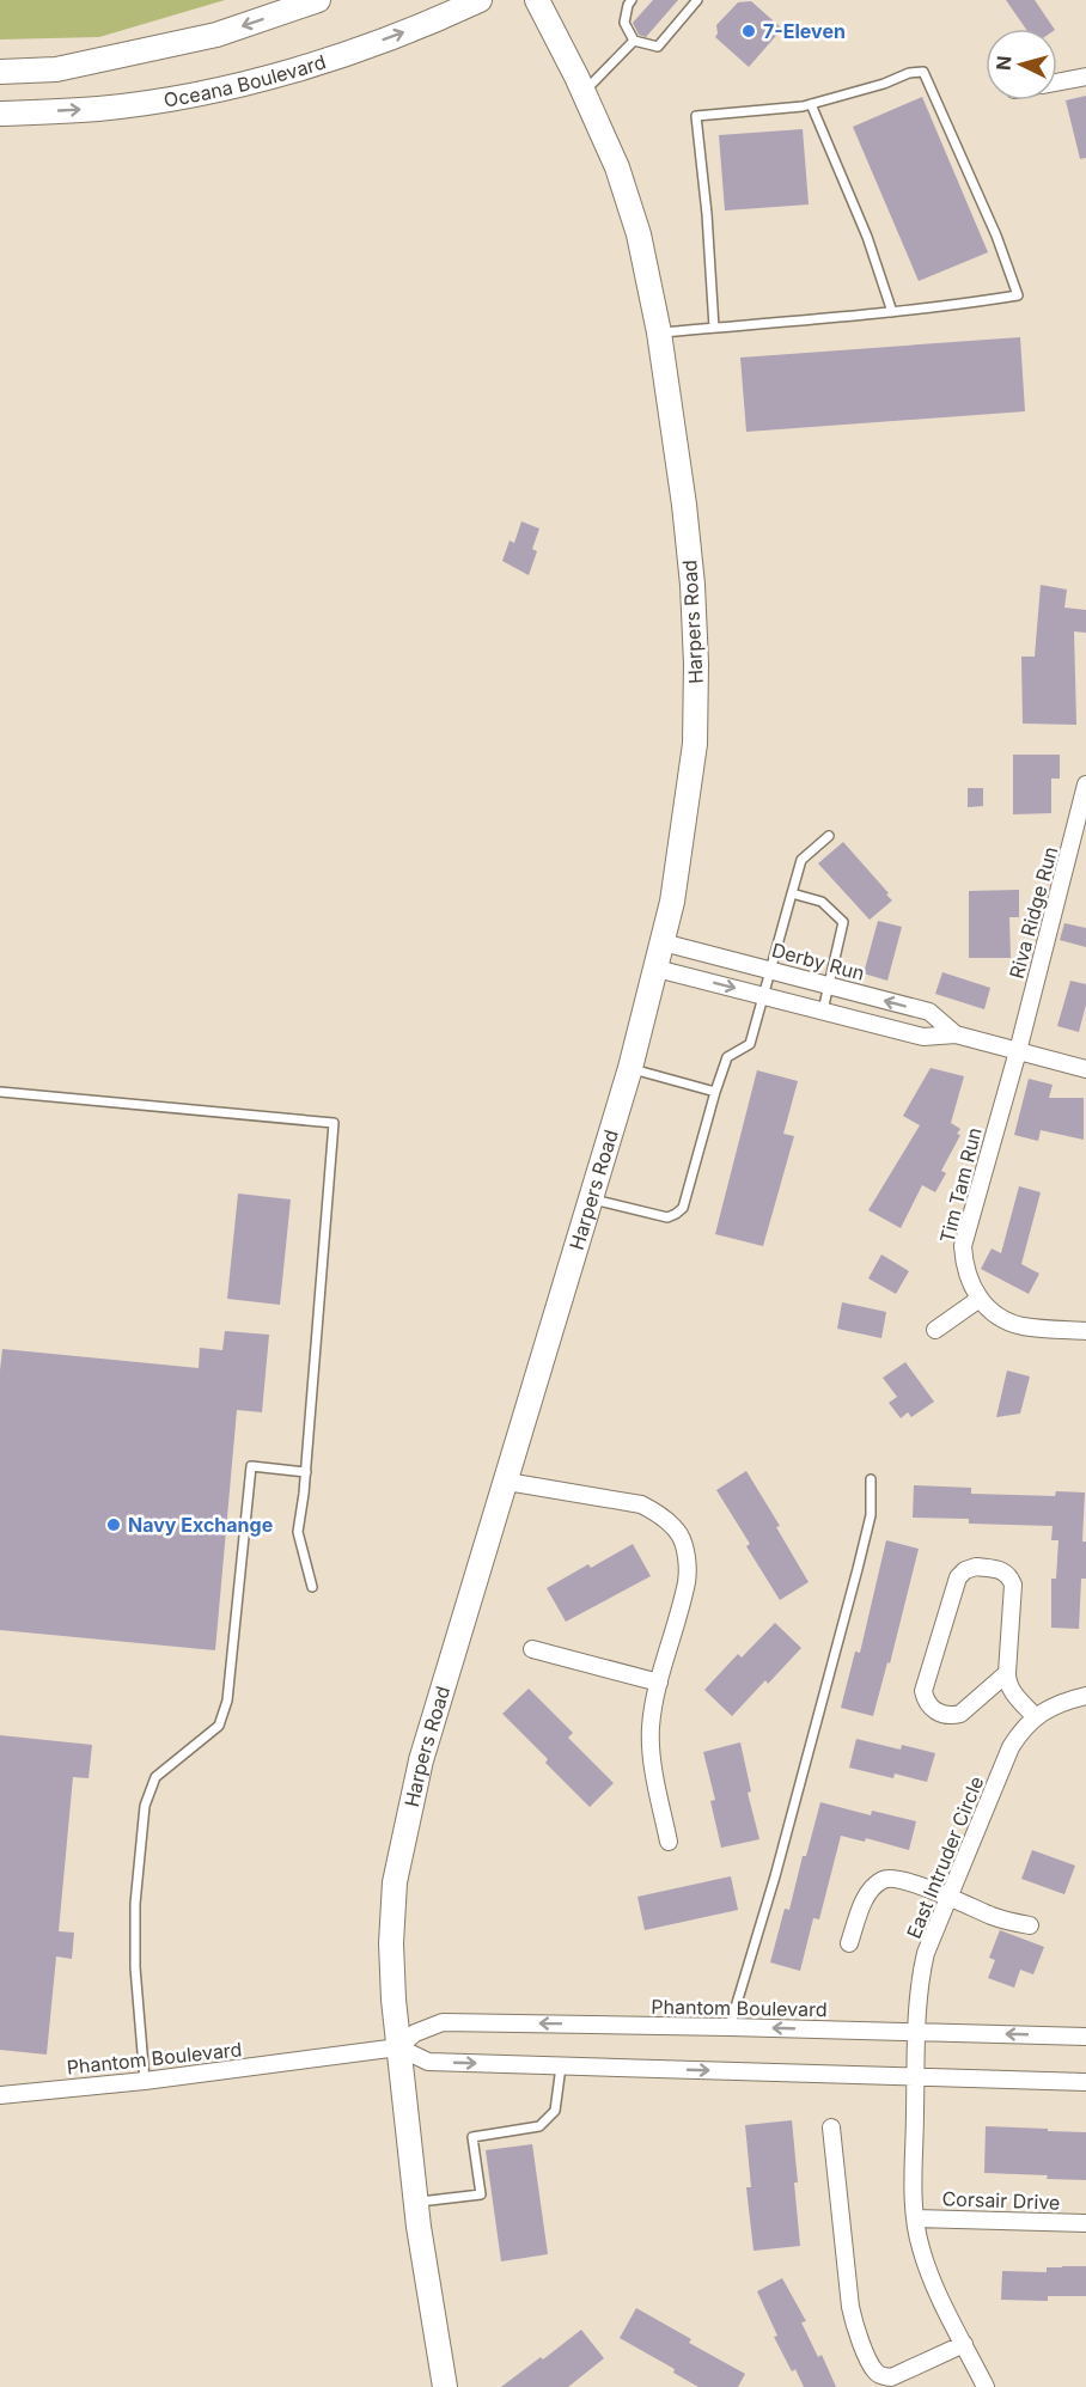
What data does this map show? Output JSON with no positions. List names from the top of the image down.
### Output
{
  "streets": {
    "street": [
      "Oceana Boulevard",
      "Harpers Road",
      "Riva Ridge Run",
      "Derby Run",
      "Tim Tam Run",
      "East Intruder Circle",
      "Phantom Boulevard",
      "Corsair Drive"
    ]
  },
  "crossings": [
    ["Harpers Road", "Derby Run"],
    ["Harpers Road", "Phantom Boulevard"],
    ["Riva Ridge Run", "Derby Run"],
    ["Riva Ridge Run", "Tim Tam Run"],
    ["Derby Run", "Tim Tam Run"],
    ["East Intruder Circle", "Phantom Boulevard"],
    ["East Intruder Circle", "Corsair Drive"]
  ],
  "places": ["7-Eleven", "Navy Exchange"],
  "north": "left"
}
